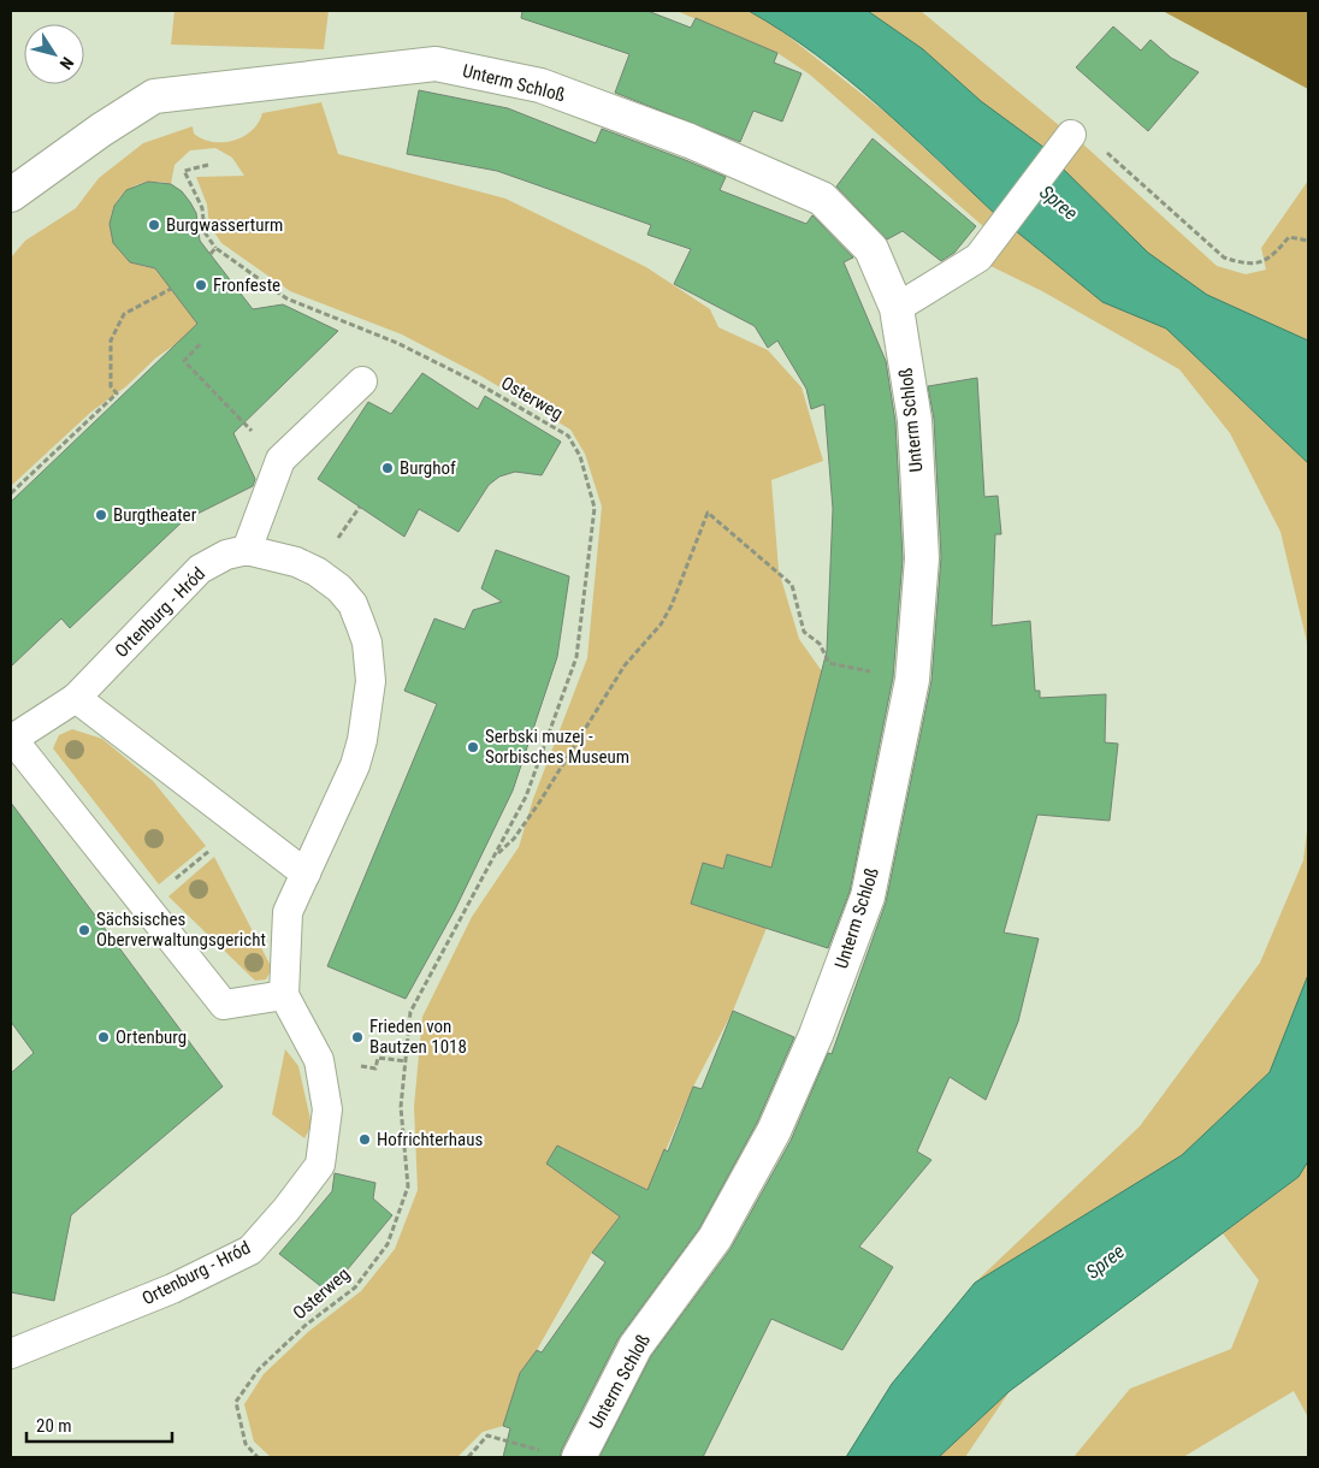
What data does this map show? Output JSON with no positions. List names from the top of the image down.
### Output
{
  "streets": {
    "street": ["Unterm Schloß"],
    "lane": ["Ortenburg - Hród"],
    "path": ["Osterweg"]
  },
  "crossings": [
    ["Unterm Schloß", "Osterweg"]
  ],
  "water": ["Spree"],
  "places": [
    "Burgwasserturm",
    "Fronfeste",
    "Burghof",
    "Burgtheater",
    "Serbski muzej - Sorbisches Museum",
    "Sächsisches Oberverwaltungsgericht",
    "Ortenburg",
    "Frieden von Bautzen 1018",
    "Hofrichterhaus"
  ],
  "scale_bar": "20 m",
  "north": "bottom right"
}
